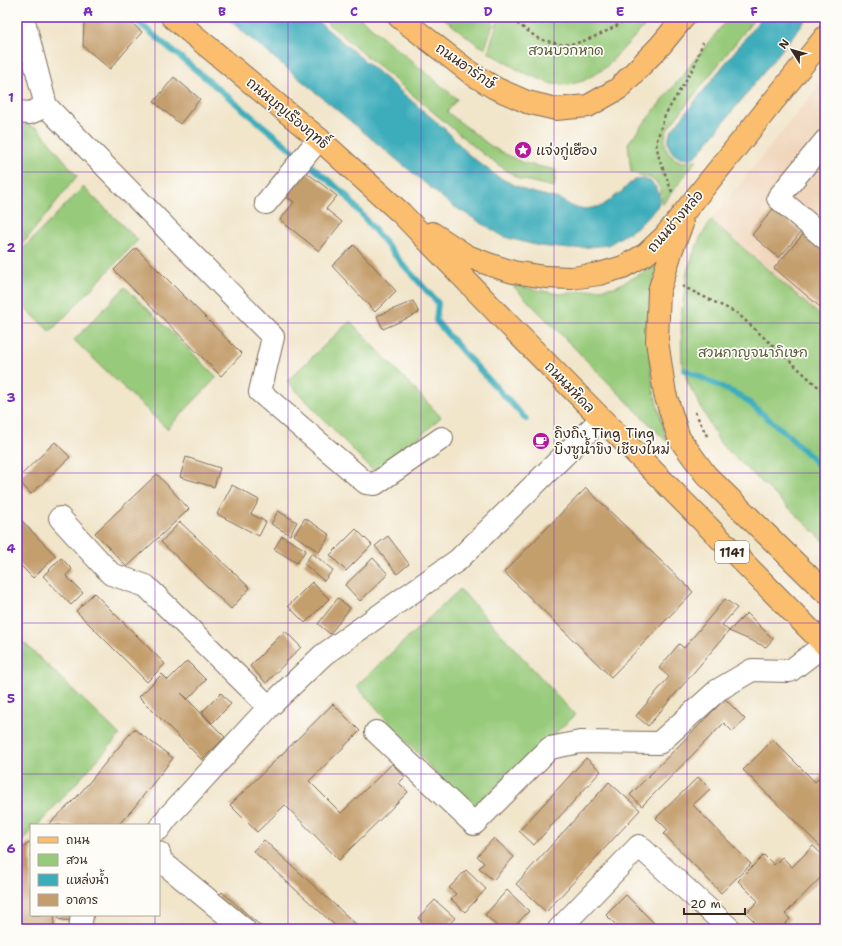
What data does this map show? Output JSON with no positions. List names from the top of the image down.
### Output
{
  "streets": {
    "main road": [
      "ถนนอารักษ์",
      "ถนนบุญเรืองฤทธิ์",
      "ถนนช่างหล่อ",
      "ถนนมหิดล",
      "1141"
    ]
  },
  "crossings": [
    ["ถนนบุญเรืองฤทธิ์", "ถนนช่างหล่อ"],
    ["ถนนบุญเรืองฤทธิ์", "ถนนมหิดล"],
    ["ถนนช่างหล่อ", "ถนนมหิดล"],
    ["ถนนช่างหล่อ", "1141"]
  ],
  "parks": ["สวนบวกหาด", "สวนกาญจนาภิเษก"],
  "places": {
    "place": ["แจ่งกู่เฮือง"],
    "cafe": ["ถิงถิง Ting Ting บิงซูน้ำขิง เชียงใหม่"]
  },
  "legend": [
    "ถนน",
    "สวน",
    "แหล่งน้ำ",
    "อาคาร"
  ],
  "scale_bar": "20 m",
  "north": "top left",
  "grid": {
    "columns": [
      "A",
      "B",
      "C",
      "D",
      "E",
      "F"
    ],
    "rows": [
      "1",
      "2",
      "3",
      "4",
      "5",
      "6"
    ]
  }
}
